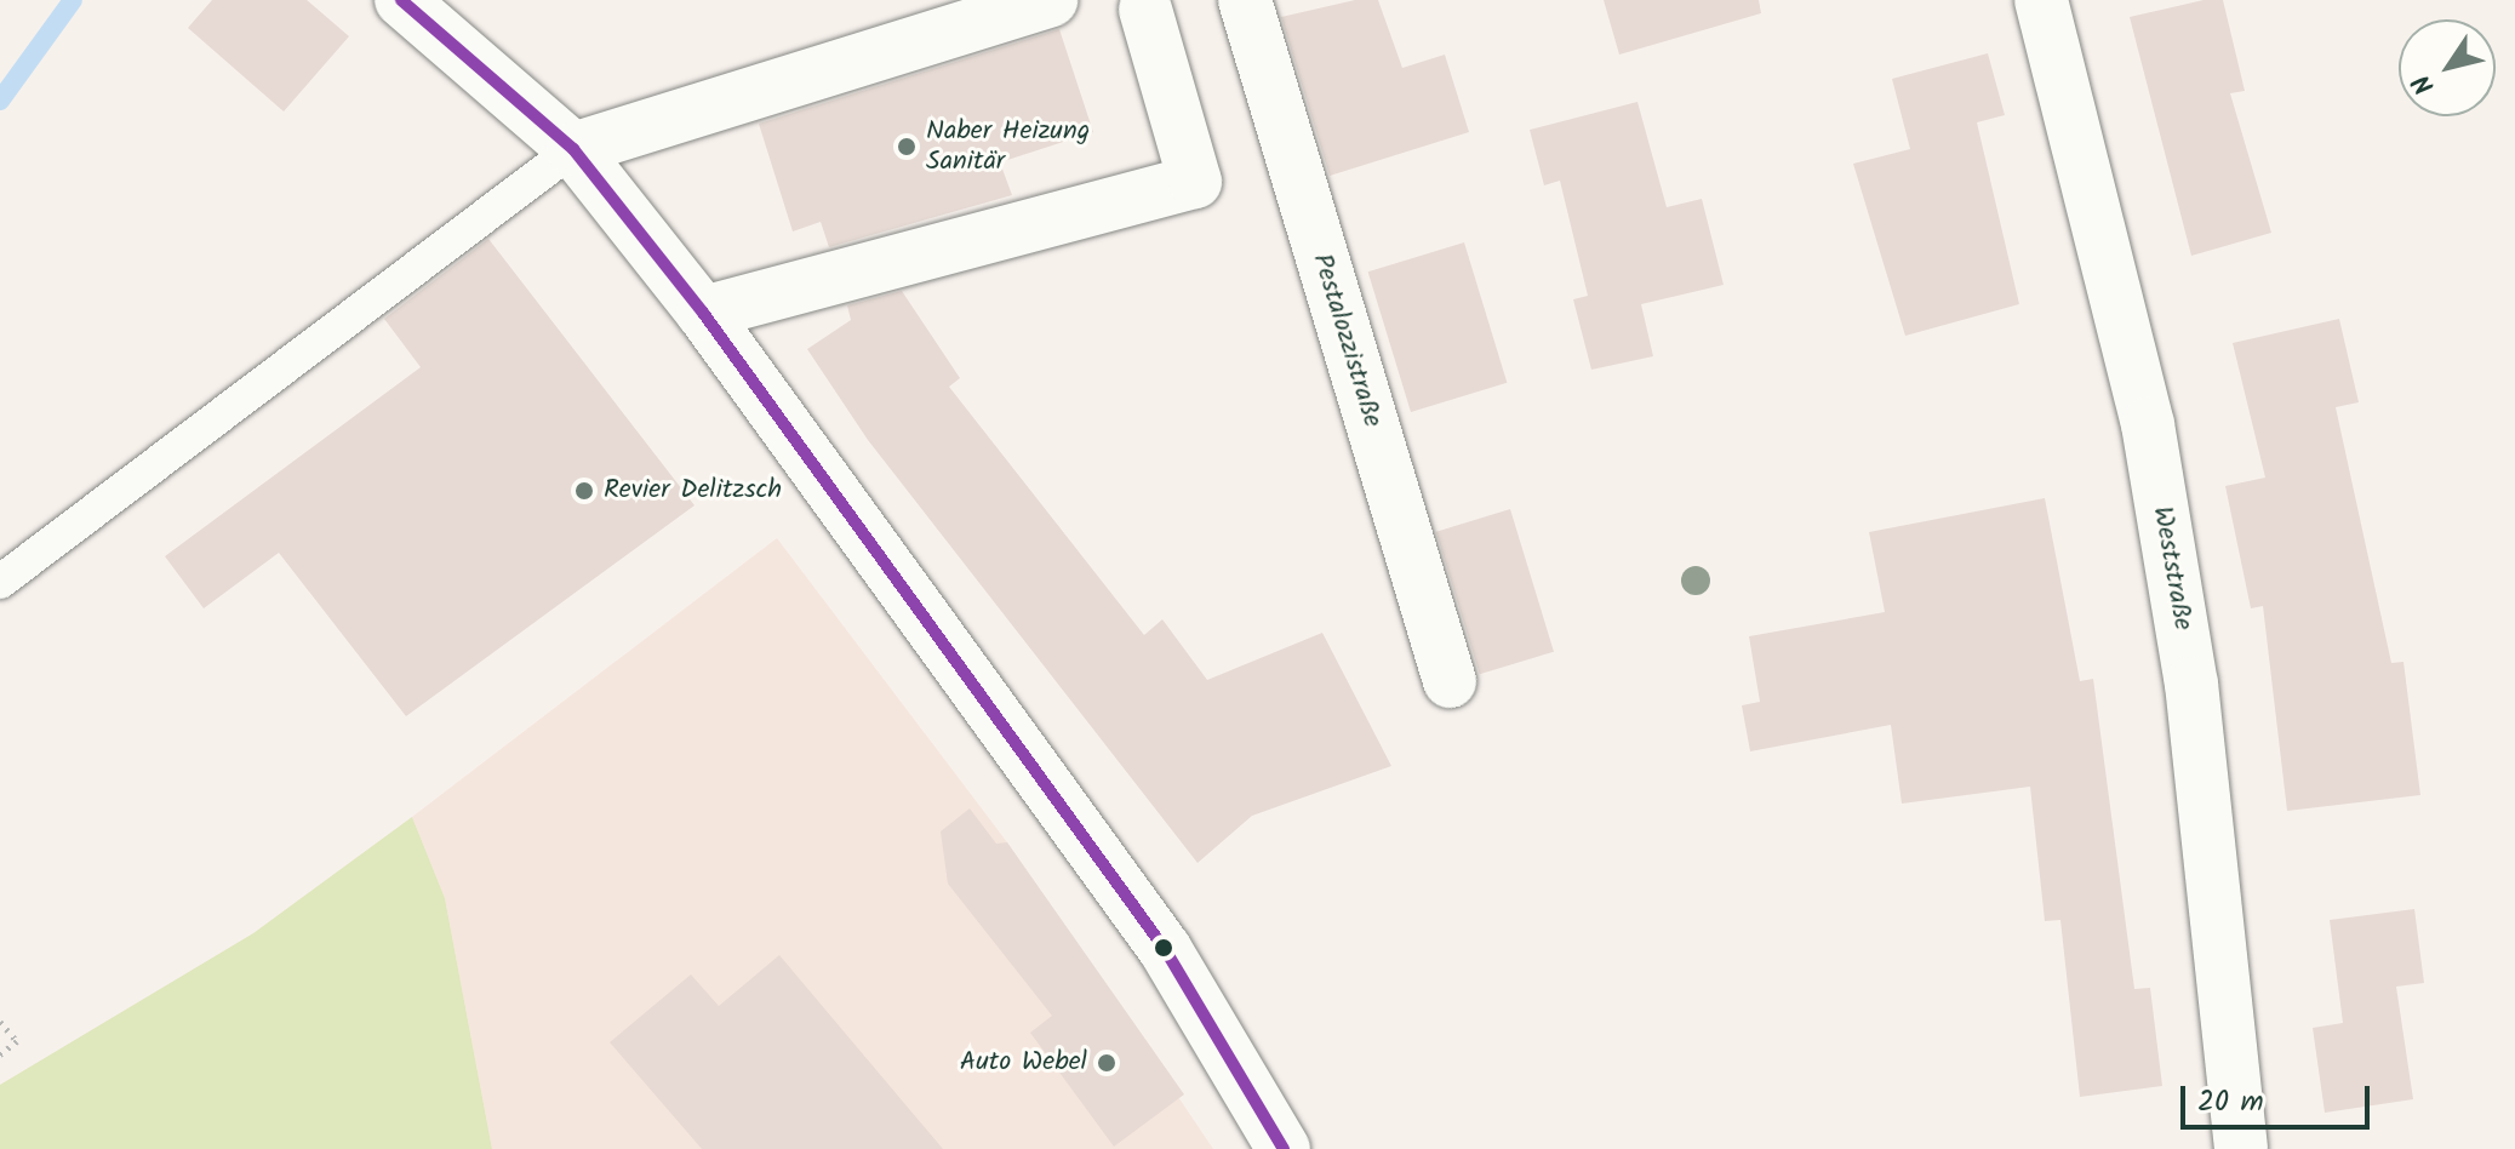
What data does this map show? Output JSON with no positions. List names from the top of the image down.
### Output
{
  "streets": {
    "street": ["Pestalozzistraße", "Weststraße"]
  },
  "places": ["Naber Heizung Sanitär", "Revier Delitzsch", "Auto Webel"],
  "scale_bar": "20 m",
  "north": "bottom left"
}
